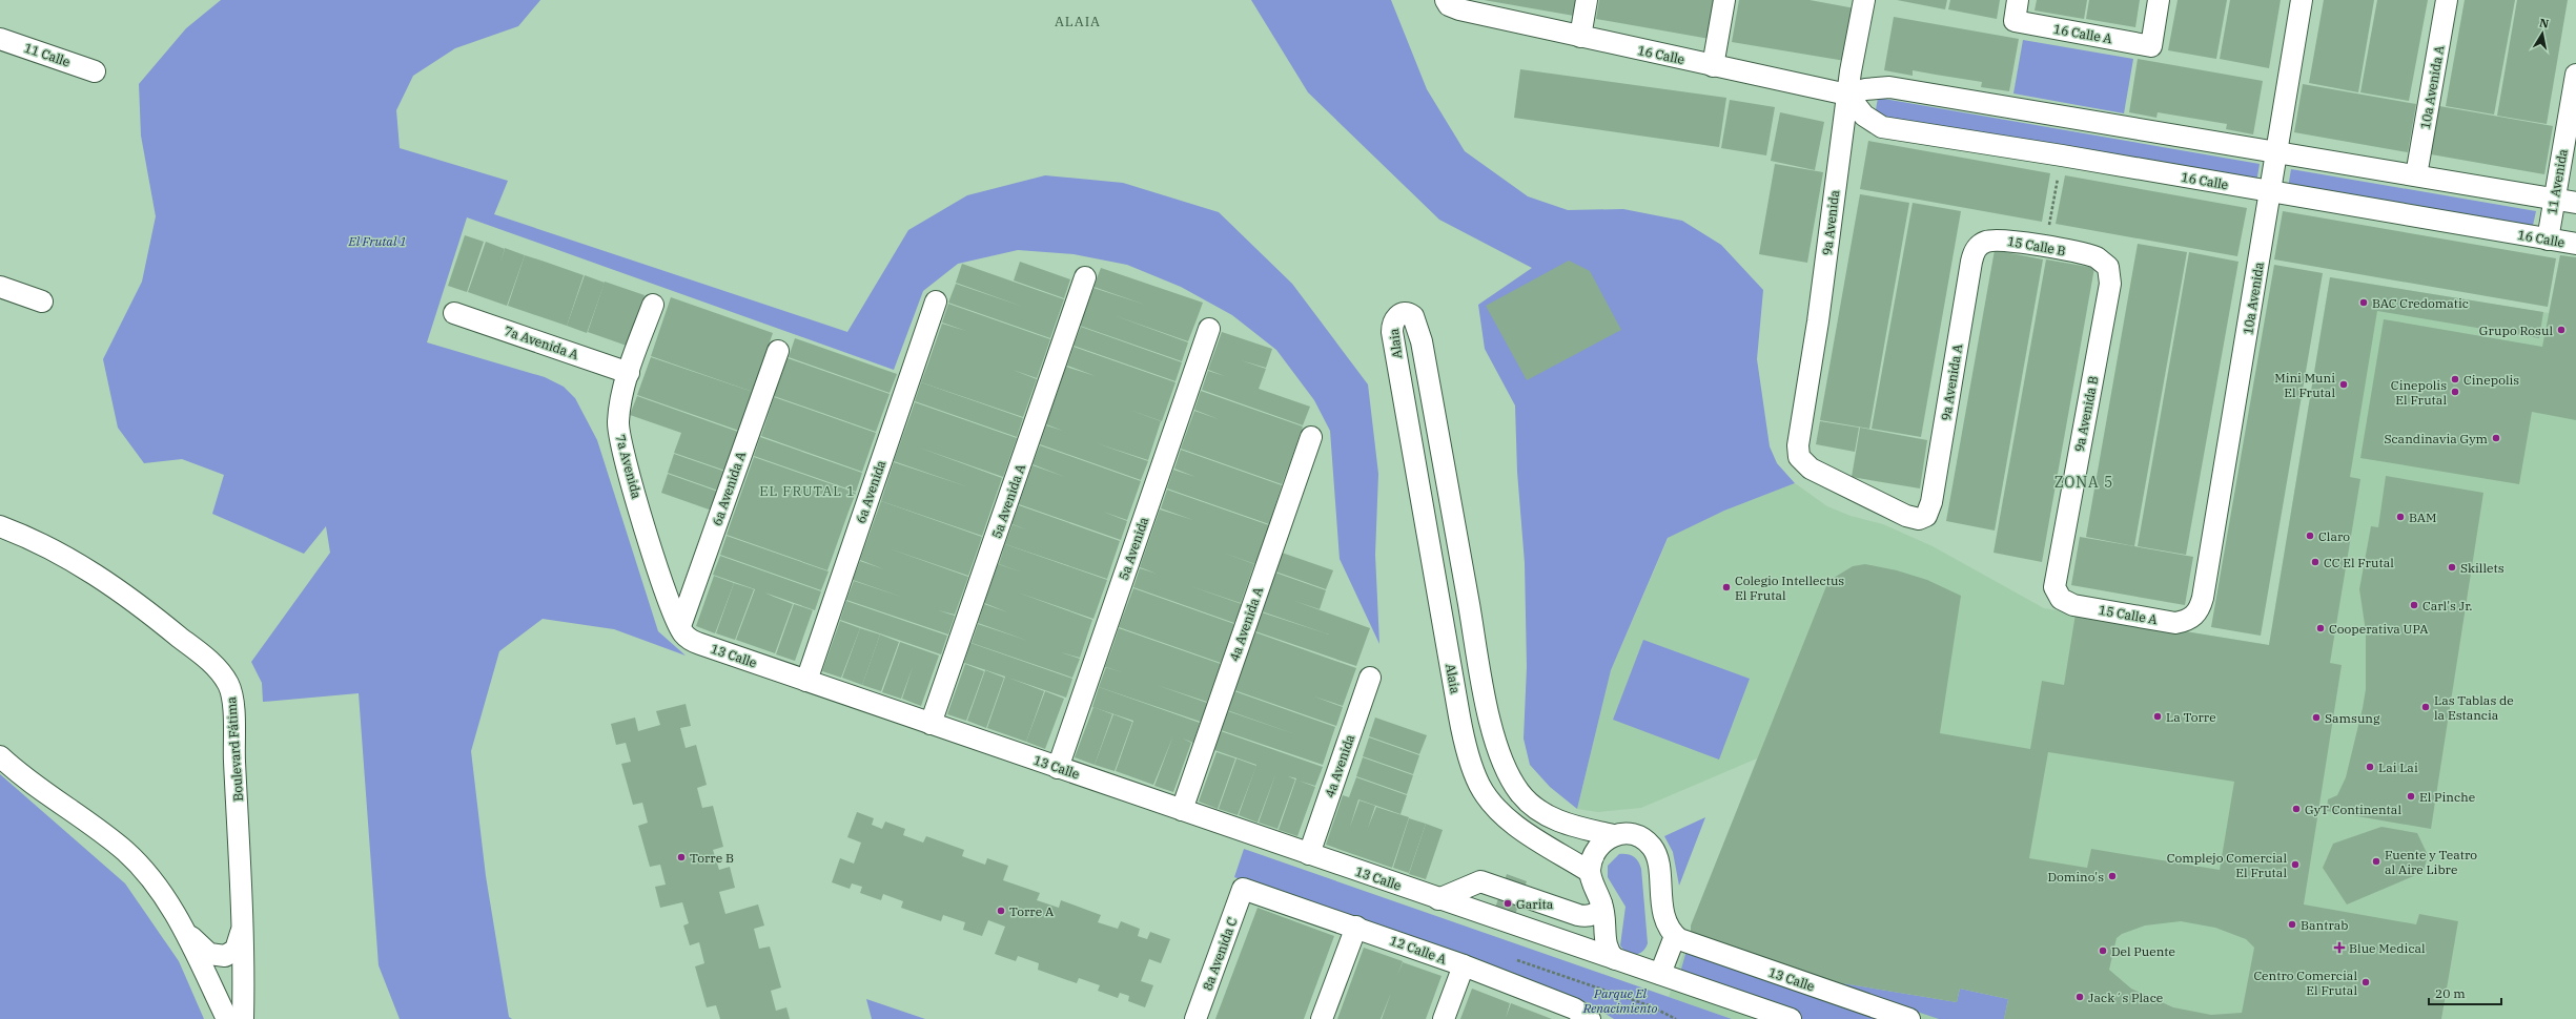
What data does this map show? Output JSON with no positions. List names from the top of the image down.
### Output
{
  "streets": {
    "street": [
      "16 Calle A",
      "11 Calle",
      "16 Calle",
      "10a Avenida A",
      "11 Avenida",
      "9a Avenida",
      "15 Calle B",
      "10a Avenida",
      "7a Avenida A",
      "Alaia",
      "9a Avenida A",
      "9a Avenida B",
      "7a Avenida",
      "6a Avenida A",
      "6a Avenida",
      "5a Avenida A",
      "5a Avenida",
      "15 Calle A",
      "4a Avenida A",
      "13 Calle",
      "Boulevard Fátima",
      "4a Avenida",
      "12 Calle A",
      "8a Avenida C"
    ]
  },
  "crossings": [
    ["16 Calle", "10a Avenida A"],
    ["16 Calle", "11 Avenida"],
    ["16 Calle", "9a Avenida"],
    ["16 Calle", "10a Avenida"],
    ["9a Avenida", "9a Avenida A"],
    ["15 Calle B", "9a Avenida A"],
    ["15 Calle B", "9a Avenida B"],
    ["10a Avenida", "15 Calle A"],
    ["7a Avenida A", "7a Avenida"],
    ["9a Avenida B", "15 Calle A"],
    ["7a Avenida", "6a Avenida A"],
    ["7a Avenida", "13 Calle"],
    ["6a Avenida A", "13 Calle"],
    ["6a Avenida", "13 Calle"],
    ["5a Avenida A", "13 Calle"],
    ["5a Avenida", "13 Calle"],
    ["4a Avenida A", "13 Calle"],
    ["13 Calle", "4a Avenida"],
    ["12 Calle A", "8a Avenida C"]
  ],
  "districts": ["ALAIA", "ZONA 5", "EL FRUTAL 1"],
  "parks": ["El Frutal 1", "Parque El Renacimiento"],
  "places": {
    "other": [
      "BAC Credomatic",
      "Grupo Rosul",
      "Cinepolis",
      "Mini Muni El Frutal",
      "Cinepolis El Frutal",
      "Scandinavia Gym",
      "BAM",
      "Claro",
      "CC El Frutal",
      "Skillets",
      "Colegio Intellectus El Frutal",
      "Carl's Jr.",
      "Cooperativa UPA",
      "Las Tablas de la Estancia",
      "La Torre",
      "Samsung",
      "Lai Lai",
      "El Pinche",
      "GyT Continental",
      "Torre B",
      "Fuente y Teatro al Aire Libre",
      "Complejo Comercial El Frutal",
      "Domino's",
      "Garita",
      "Torre A",
      "Bantrab",
      "Del Puente",
      "Centro Comercial El Frutal",
      "Jack´s Place"
    ],
    "health": ["Blue Medical"]
  },
  "scale_bar": "20 m",
  "north": "top"
}
